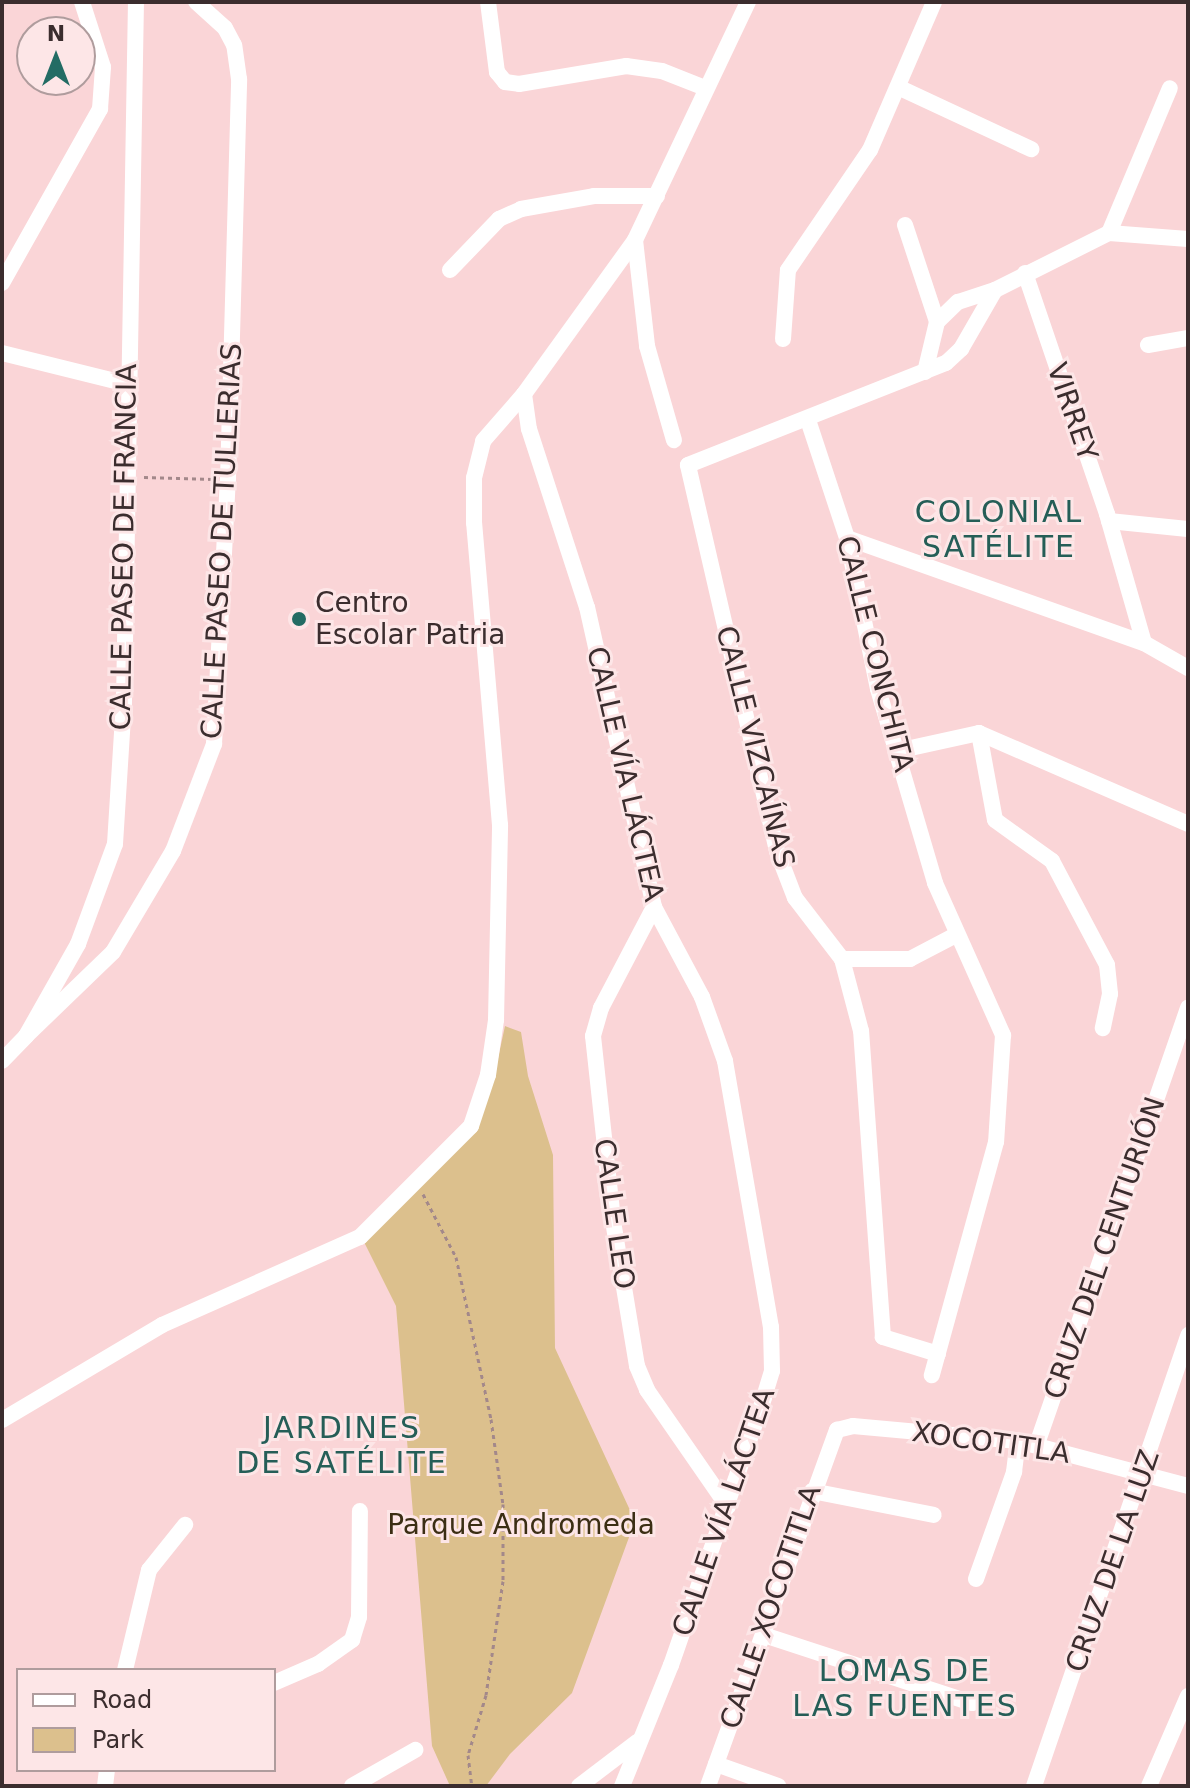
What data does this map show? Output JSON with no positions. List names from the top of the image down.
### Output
{
  "streets": {
    "street": [
      "VIRREY",
      "CALLE PASEO DE TULLERIAS",
      "CALLE PASEO DE FRANCIA",
      "CALLE CONCHITA",
      "CALLE VIZCAÍNAS",
      "CALLE VÍA LÁCTEA",
      "CALLE LEO",
      "CRUZ DEL CENTURIÓN",
      "XOCOTITLA",
      "CRUZ DE LA LUZ",
      "CALLE XOCOTITLA"
    ]
  },
  "crossings": [
    ["CALLE PASEO DE TULLERIAS", "CALLE PASEO DE FRANCIA"],
    ["CALLE CONCHITA", "CALLE VIZCAÍNAS"],
    ["CALLE VÍA LÁCTEA", "CALLE LEO"],
    ["CRUZ DEL CENTURIÓN", "XOCOTITLA"],
    ["XOCOTITLA", "CRUZ DE LA LUZ"],
    ["XOCOTITLA", "CALLE XOCOTITLA"]
  ],
  "districts": ["COLONIAL SATÉLITE", "JARDINES DE SATÉLITE", "LOMAS DE LAS FUENTES"],
  "parks": ["Parque Andromeda"],
  "places": ["Centro Escolar Patria"],
  "legend": ["Road", "Park"],
  "north": "top"
}
